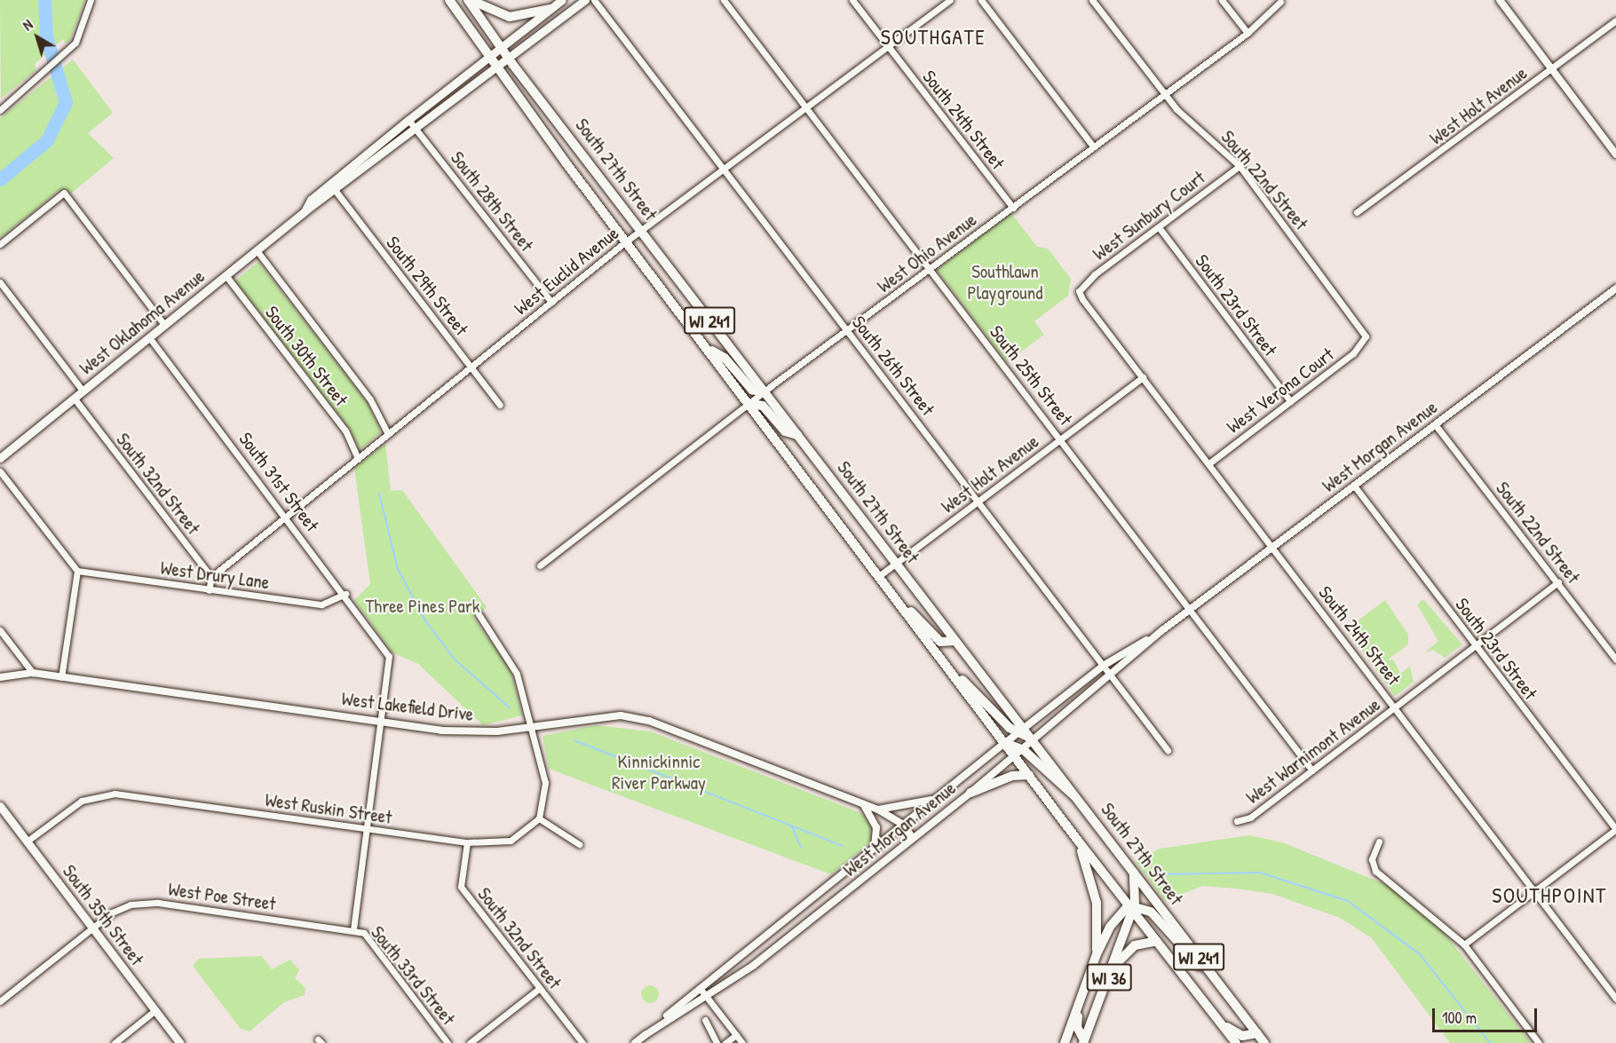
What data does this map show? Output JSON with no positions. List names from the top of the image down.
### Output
{
  "streets": {
    "main road": [
      "South 27th Street",
      "WI 241",
      "West Oklahoma Avenue",
      "South 35th Street",
      "WI 36"
    ],
    "street": [
      "West Holt Avenue",
      "South 24th Street",
      "South 22nd Street",
      "South 28th Street",
      "West Sunbury Court",
      "West Ohio Avenue",
      "West Euclid Avenue",
      "South 29th Street",
      "South 23rd Street",
      "South 30th Street",
      "South 26th Street",
      "South 25th Street",
      "West Verona Court",
      "West Morgan Avenue",
      "South 31st Street",
      "South 32nd Street",
      "West Drury Lane",
      "West Lakefield Drive",
      "West Warnimont Avenue",
      "West Ruskin Street",
      "West Poe Street",
      "South 33rd Street"
    ]
  },
  "crossings": [
    ["West Holt Avenue", "South 24th Street"],
    ["West Holt Avenue", "South 27th Street"],
    ["West Holt Avenue", "South 26th Street"],
    ["West Holt Avenue", "South 25th Street"],
    ["South 24th Street", "West Sunbury Court"],
    ["South 24th Street", "West Ohio Avenue"],
    ["South 24th Street", "West Euclid Avenue"],
    ["South 24th Street", "West Verona Court"],
    ["South 24th Street", "West Morgan Avenue"],
    ["South 24th Street", "West Warnimont Avenue"],
    ["South 27th Street", "West Ohio Avenue"],
    ["South 27th Street", "West Euclid Avenue"],
    ["South 27th Street", "West Oklahoma Avenue"],
    ["South 27th Street", "West Morgan Avenue"],
    ["South 27th Street", "WI 36"],
    ["South 22nd Street", "West Sunbury Court"],
    ["South 22nd Street", "West Ohio Avenue"],
    ["South 22nd Street", "West Verona Court"],
    ["South 22nd Street", "West Morgan Avenue"],
    ["South 22nd Street", "West Warnimont Avenue"],
    ["South 28th Street", "West Euclid Avenue"],
    ["South 28th Street", "West Oklahoma Avenue"],
    ["West Sunbury Court", "South 23rd Street"],
    ["West Ohio Avenue", "South 26th Street"],
    ["West Ohio Avenue", "South 25th Street"],
    ["West Euclid Avenue", "South 29th Street"],
    ["West Euclid Avenue", "South 30th Street"],
    ["West Euclid Avenue", "South 26th Street"],
    ["West Euclid Avenue", "South 25th Street"],
    ["West Euclid Avenue", "South 31st Street"],
    ["West Euclid Avenue", "South 32nd Street"],
    ["South 29th Street", "West Oklahoma Avenue"],
    ["South 23rd Street", "West Verona Court"],
    ["South 23rd Street", "West Morgan Avenue"],
    ["South 23rd Street", "West Warnimont Avenue"],
    ["WI 241", "West Morgan Avenue"],
    ["WI 241", "WI 36"],
    ["West Oklahoma Avenue", "South 30th Street"],
    ["West Oklahoma Avenue", "South 31st Street"],
    ["West Oklahoma Avenue", "South 32nd Street"],
    ["South 26th Street", "West Morgan Avenue"],
    ["South 25th Street", "West Morgan Avenue"],
    ["South 25th Street", "West Warnimont Avenue"],
    ["West Morgan Avenue", "West Lakefield Drive"],
    ["South 31st Street", "West Drury Lane"],
    ["South 31st Street", "West Lakefield Drive"],
    ["South 32nd Street", "West Ruskin Street"],
    ["West Ruskin Street", "South 35th Street"],
    ["West Poe Street", "South 35th Street"],
    ["West Poe Street", "South 33rd Street"]
  ],
  "districts": ["SOUTHGATE", "SOUTHPOINT"],
  "parks": ["Southlawn Playground", "Three Pines Park", "Kinnickinnic River Parkway"],
  "scale_bar": "100 m",
  "north": "top left"
}
